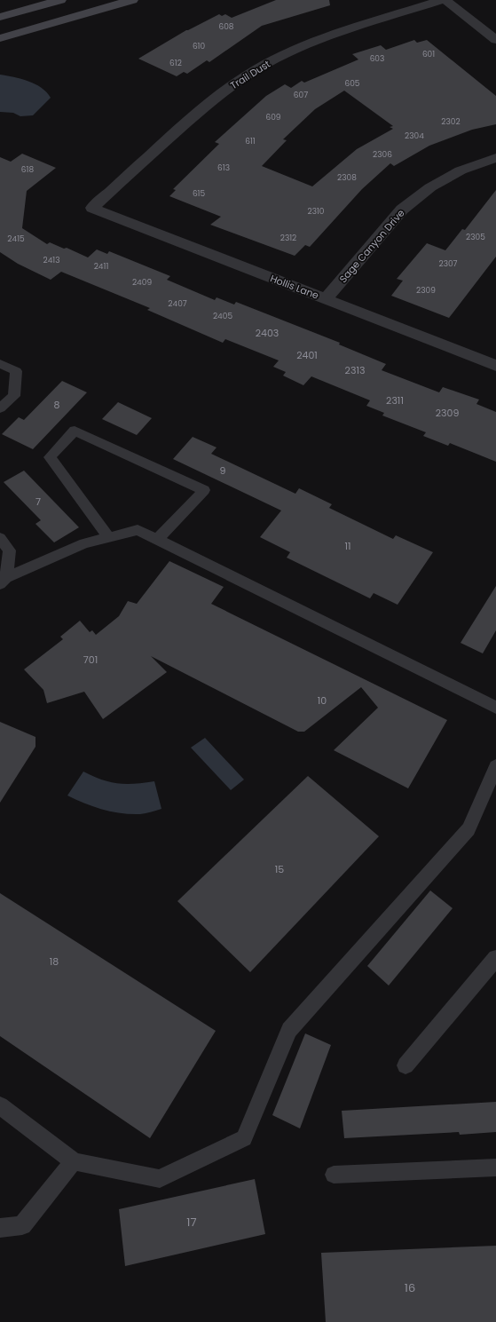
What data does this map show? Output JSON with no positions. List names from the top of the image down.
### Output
{
  "streets": {
    "street": ["Trail Dust", "Sage Canyon Drive", "Hollis Lane"]
  },
  "crossings": [
    ["Trail Dust", "Hollis Lane"],
    ["Sage Canyon Drive", "Hollis Lane"]
  ],
  "house_numbers": [
    "608",
    "610",
    "601",
    "603",
    "612",
    "605",
    "607",
    "609",
    "2302",
    "2304",
    "611",
    "2306",
    "613",
    "618",
    "2308",
    "615",
    "2310",
    "2305",
    "2312",
    "2415",
    "2413",
    "2307",
    "2411",
    "2409",
    "2309",
    "2407",
    "2405",
    "2403",
    "2401",
    "2313",
    "2311",
    "8",
    "2309",
    "9",
    "7",
    "11",
    "701",
    "10",
    "15",
    "18",
    "17",
    "16"
  ]
}
